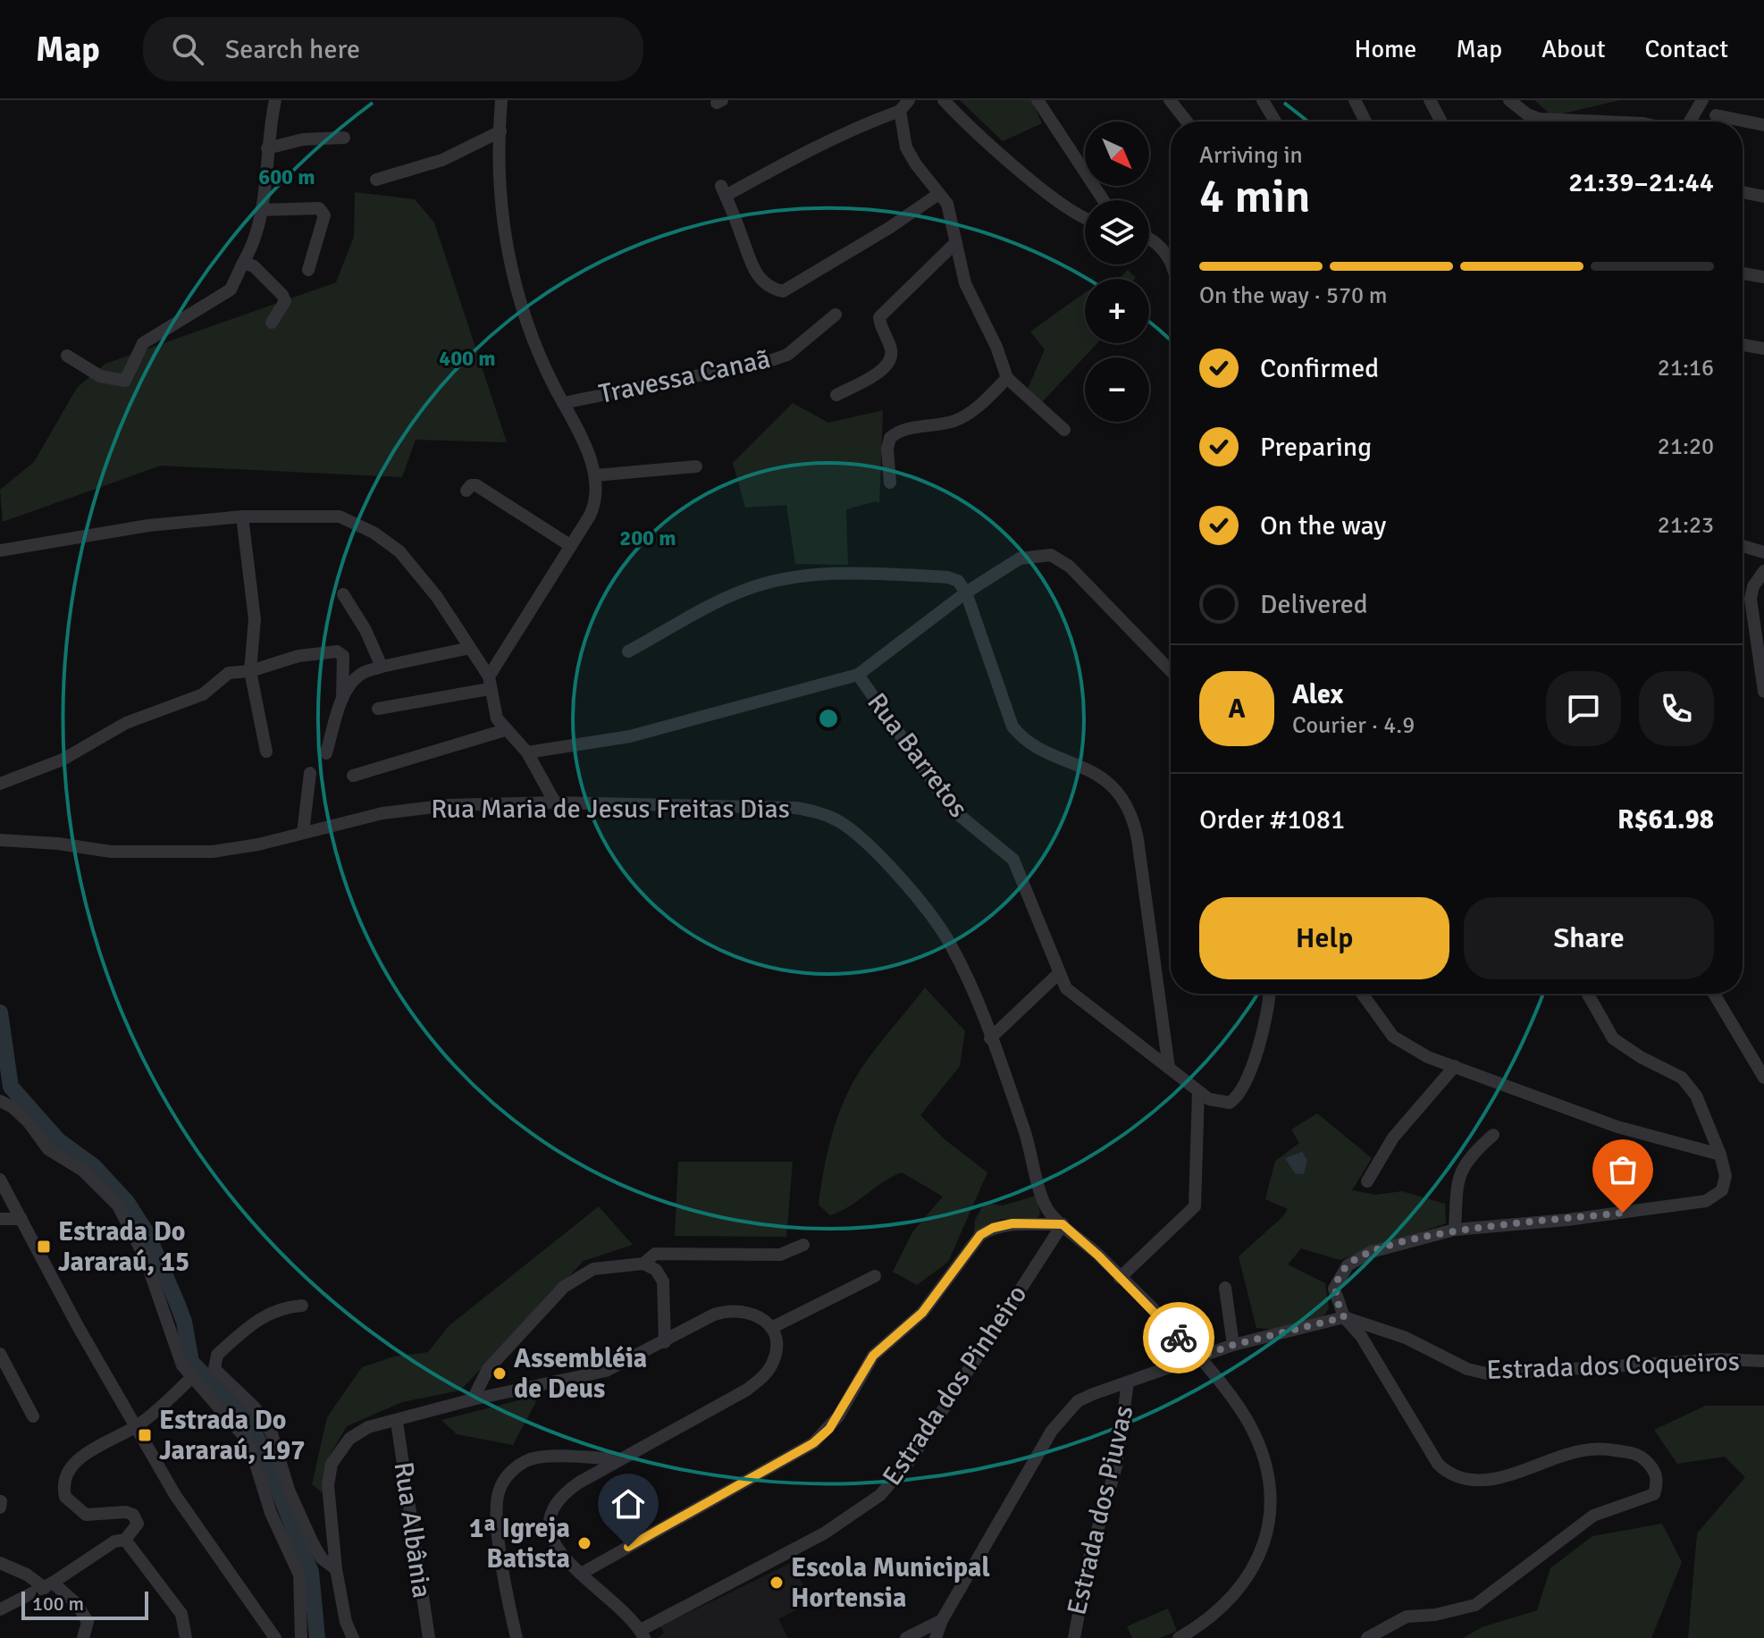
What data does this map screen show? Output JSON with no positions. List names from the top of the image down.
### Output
{
  "streets": {
    "street": [
      "Travessa Canaã",
      "Rua Barretos",
      "Rua Maria de Jesus Freitas Dias",
      "Estrada dos Coqueiros",
      "Estrada dos Pinheiro",
      "Estrada dos Piuvas",
      "Rua Albânia"
    ]
  },
  "crossings": [
    ["Rua Maria de Jesus Freitas Dias", "Estrada dos Pinheiro"]
  ],
  "places": {
    "transit": ["Estrada Do Jararaú, 15", "Estrada Do Jararaú, 197"],
    "other": ["Assembléia de Deus", "1ª Igreja Batista", "Escola Municipal Hortensia"]
  },
  "scale_bar": "100 m",
  "north": "bottom right",
  "page": {
    "header": "Map",
    "search": "Search here",
    "nav": [
      "Home",
      "Map",
      "About",
      "Contact"
    ],
    "map_buttons": ["+", "−"],
    "heading": ["4 min", "Arriving in", "21:39–21:44"],
    "panel": [
      "Alex",
      "Courier · 4.9",
      "Order #1081",
      "R$61.98"
    ],
    "bar": "On the way · 570 m",
    "list": [
      ["Confirmed", "21:16"],
      ["Preparing", "21:20"],
      ["On the way", "21:23"],
      "Delivered"
    ],
    "round": "A",
    "buttons": ["Help", "Share"],
    "scale": "100 m"
  },
  "rings": ["600 m", "400 m", "200 m"]
}
